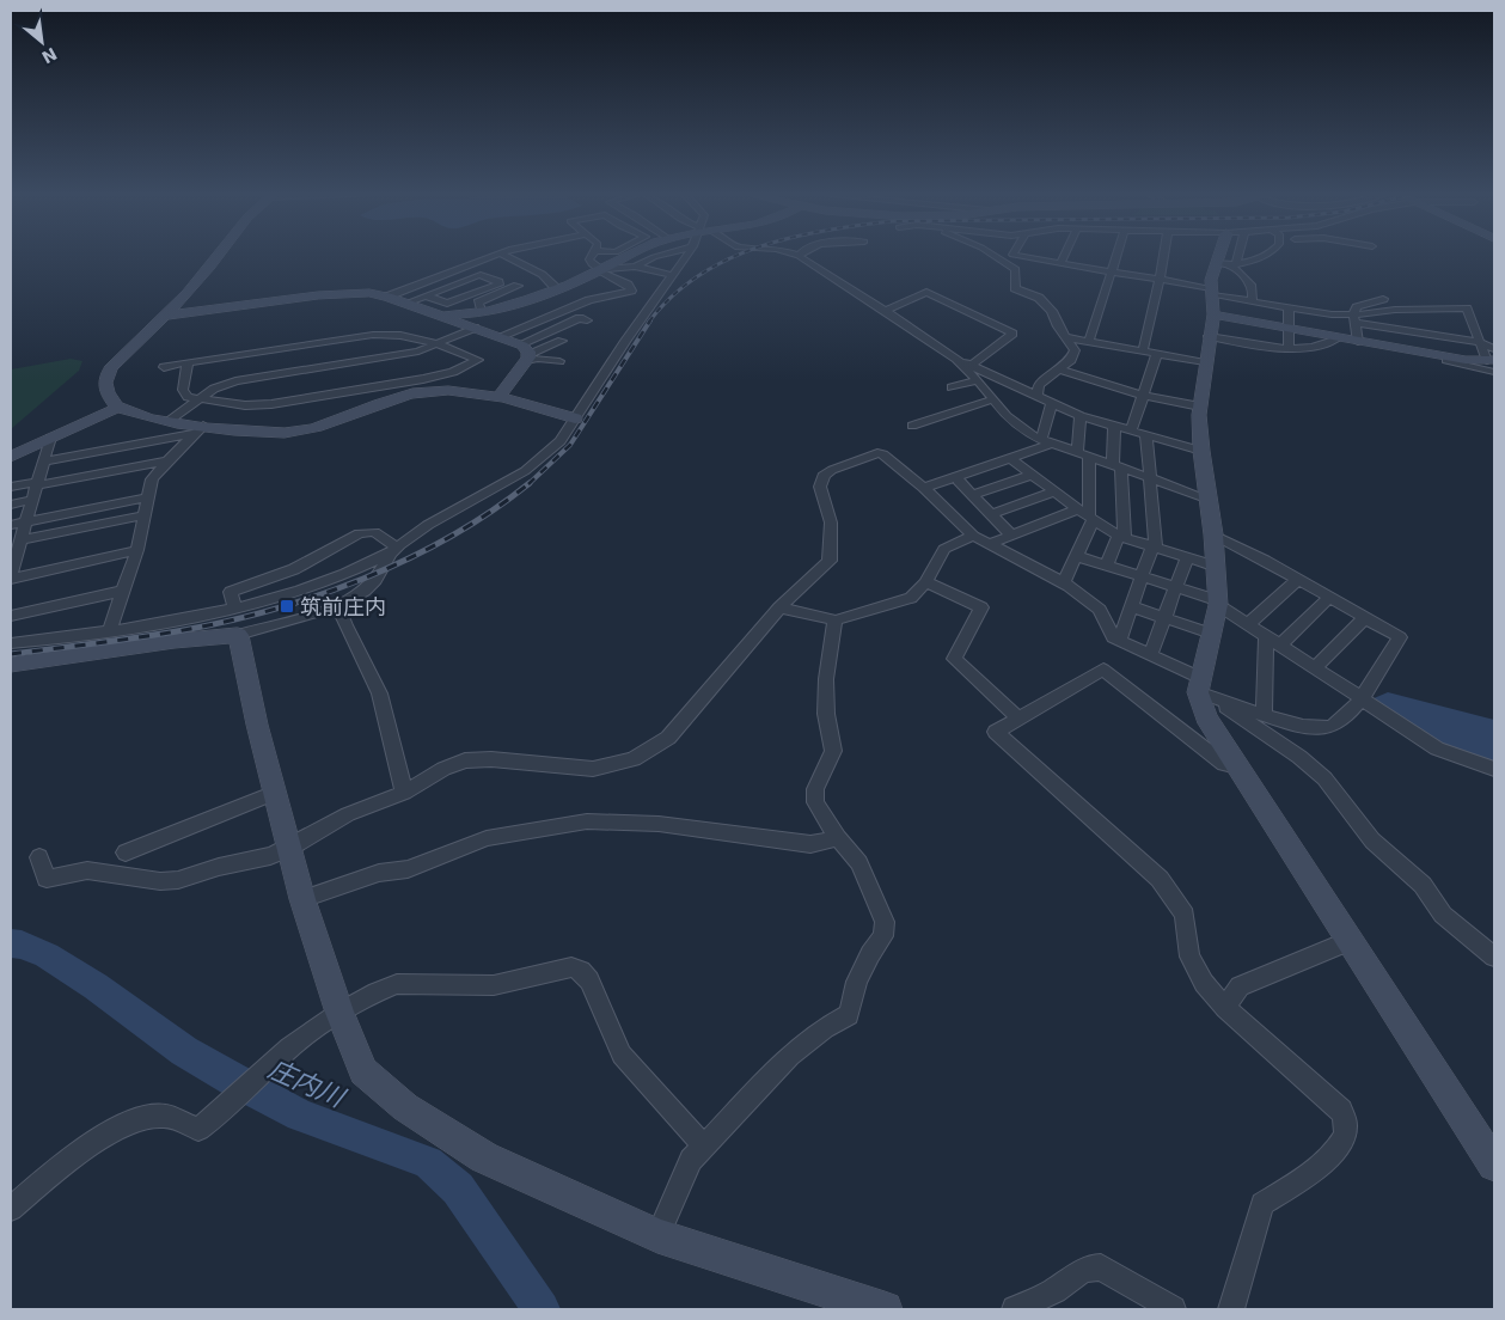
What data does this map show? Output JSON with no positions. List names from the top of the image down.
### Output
{
  "water": ["庄内川"],
  "places": {
    "transit": ["筑前庄内"]
  },
  "north": "bottom right"
}
